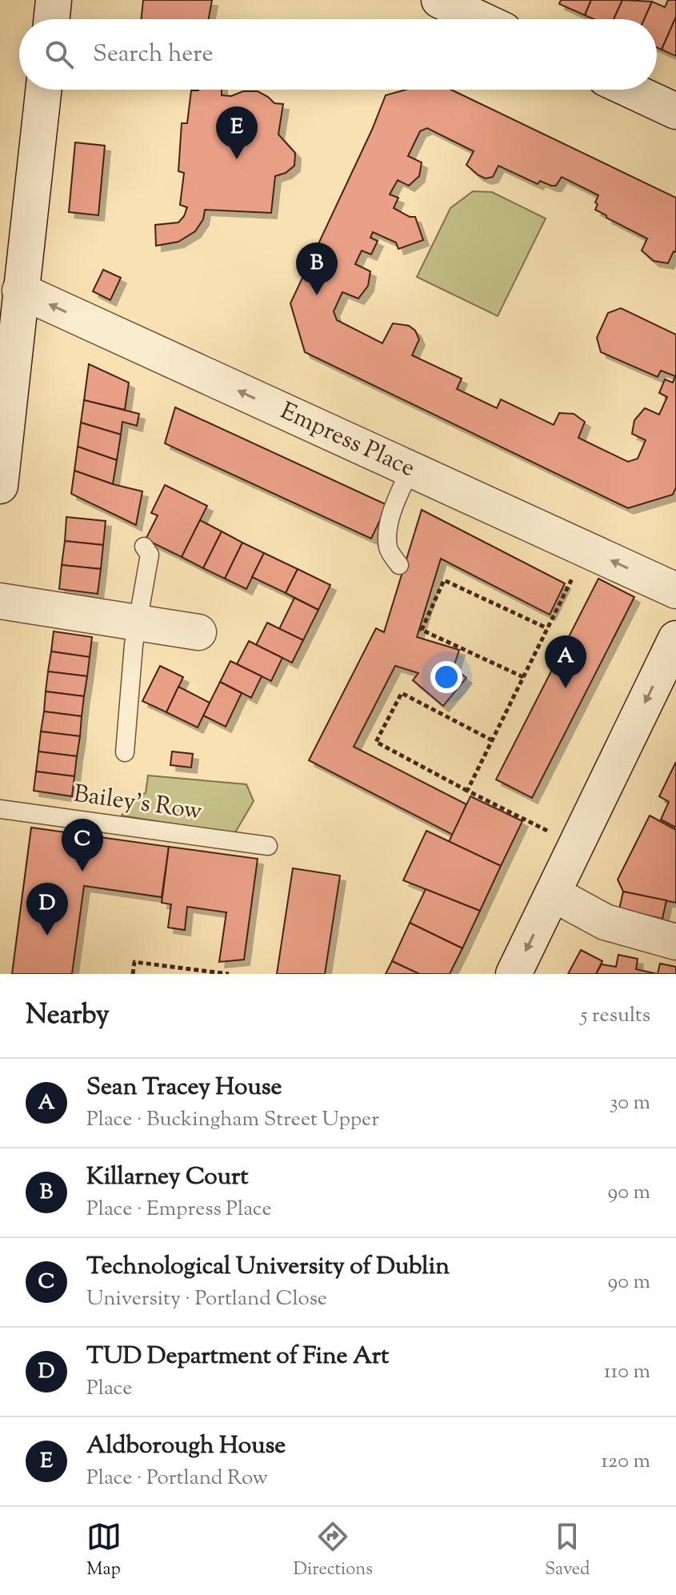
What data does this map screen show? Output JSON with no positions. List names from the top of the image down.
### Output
{
  "streets": {
    "street": ["Empress Place"],
    "lane": ["Bailey's Row"]
  },
  "page": {
    "search": "Search here",
    "pins": [
      "E",
      "B",
      "A",
      "C",
      "D"
    ],
    "heading": ["Nearby", "5 results"],
    "list": [
      {
        "mark": "A",
        "name": "Sean Tracey House",
        "note": "Place · Buckingham Street Upper",
        "value": "30 m"
      },
      {
        "mark": "B",
        "name": "Killarney Court",
        "note": "Place · Empress Place",
        "value": "90 m"
      },
      {
        "mark": "C",
        "name": "Technological University of Dublin",
        "note": "University · Portland Close",
        "value": "90 m"
      },
      {
        "mark": "D",
        "name": "TUD Department of Fine Art",
        "note": "Place",
        "value": "110 m"
      },
      {
        "mark": "E",
        "name": "Aldborough House",
        "note": "Place · Portland Row",
        "value": "120 m"
      }
    ],
    "nav": ["Map", "Directions", "Saved"]
  }
}
